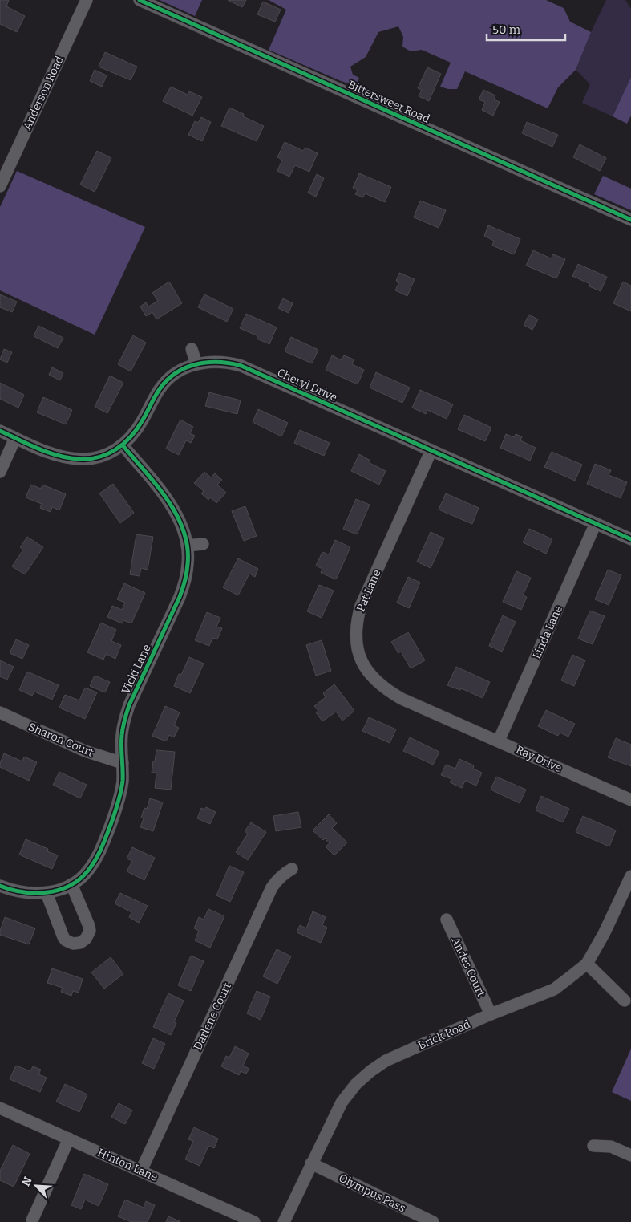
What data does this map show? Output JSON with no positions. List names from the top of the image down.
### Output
{
  "streets": {
    "street": [
      "Anderson Road",
      "Bittersweet Road",
      "Cheryl Drive",
      "Pat Lane",
      "Linda Lane",
      "Vicki Lane",
      "Sharon Court",
      "Ray Drive",
      "Andes Court",
      "Darlene Court",
      "Brick Road",
      "Hinton Lane",
      "Olympus Pass"
    ]
  },
  "crossings": [
    ["Cheryl Drive", "Pat Lane"],
    ["Cheryl Drive", "Linda Lane"],
    ["Cheryl Drive", "Vicki Lane"],
    ["Pat Lane", "Ray Drive"],
    ["Linda Lane", "Ray Drive"],
    ["Vicki Lane", "Sharon Court"],
    ["Andes Court", "Brick Road"],
    ["Darlene Court", "Hinton Lane"],
    ["Brick Road", "Olympus Pass"]
  ],
  "scale_bar": "50 m",
  "north": "top left"
}
